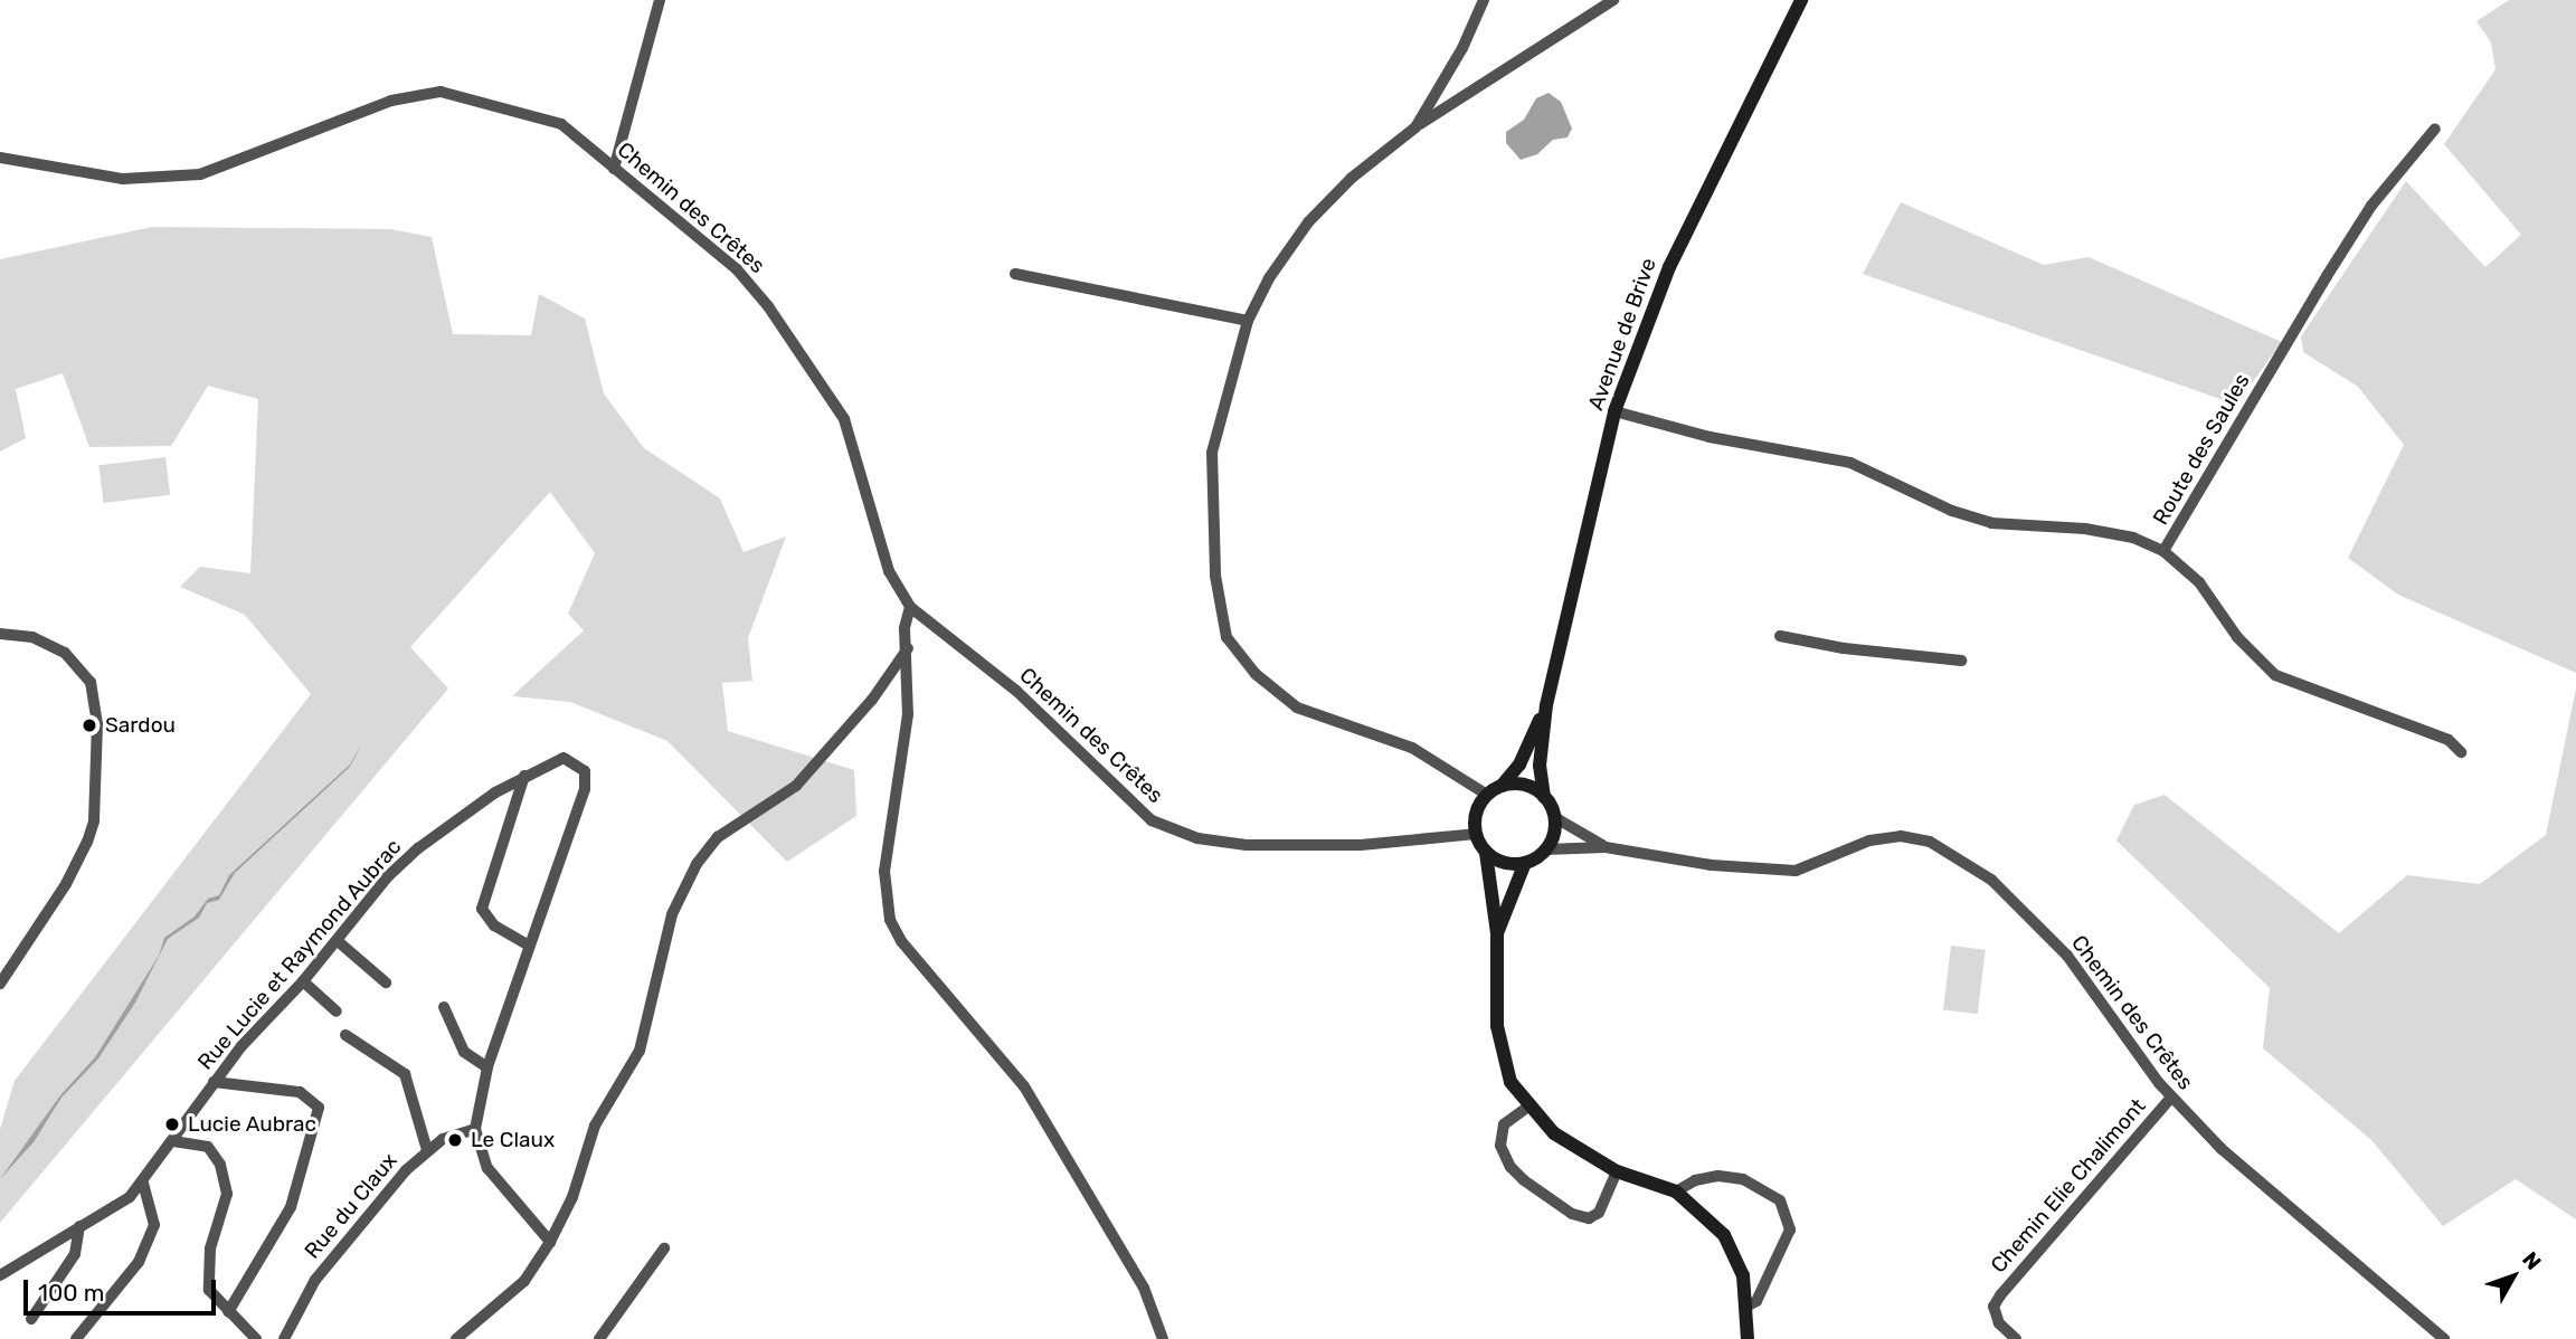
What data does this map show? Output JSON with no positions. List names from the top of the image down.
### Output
{
  "streets": {
    "street": [
      "Chemin des Crêtes",
      "Avenue de Brive",
      "Route des Saules",
      "Rue Lucie et Raymond Aubrac",
      "Chemin Elie Chalimont",
      "Rue du Claux"
    ]
  },
  "crossings": [
    ["Chemin des Crêtes", "Chemin Elie Chalimont"],
    ["Avenue de Brive", "Route des Saules"],
    ["Rue Lucie et Raymond Aubrac", "Rue du Claux"]
  ],
  "places": ["Sardou", "Lucie Aubrac", "Le Claux"],
  "scale_bar": "100 m",
  "north": "top right"
}
